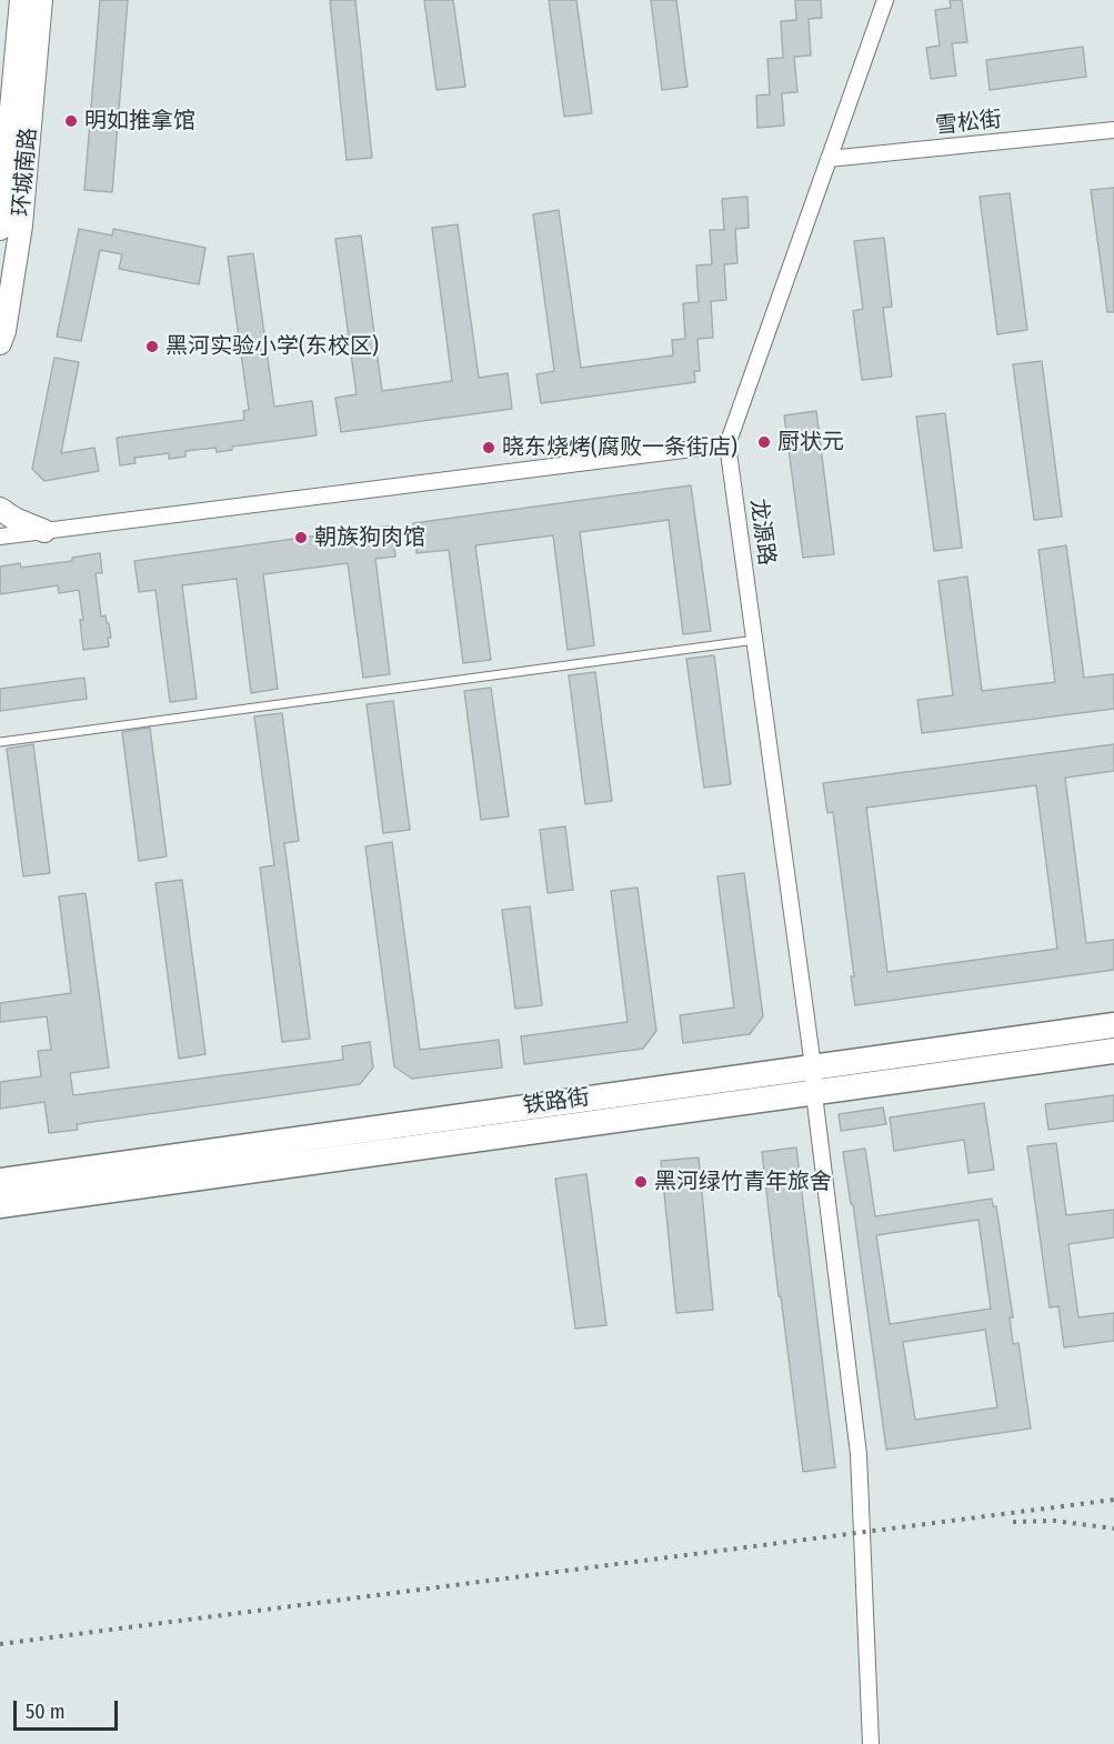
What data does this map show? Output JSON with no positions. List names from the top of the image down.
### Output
{
  "streets": {
    "main road": ["环城南路", "铁路街"],
    "street": ["雪松街", "龙源路"]
  },
  "crossings": [
    ["雪松街", "龙源路"],
    ["龙源路", "铁路街"]
  ],
  "places": [
    "明如推拿馆",
    "黑河实验小学(东校区)",
    "厨状元",
    "晓东烧烤(腐败一条街店)",
    "朝族狗肉馆",
    "黑河绿竹青年旅舍"
  ],
  "scale_bar": "50 m"
}
